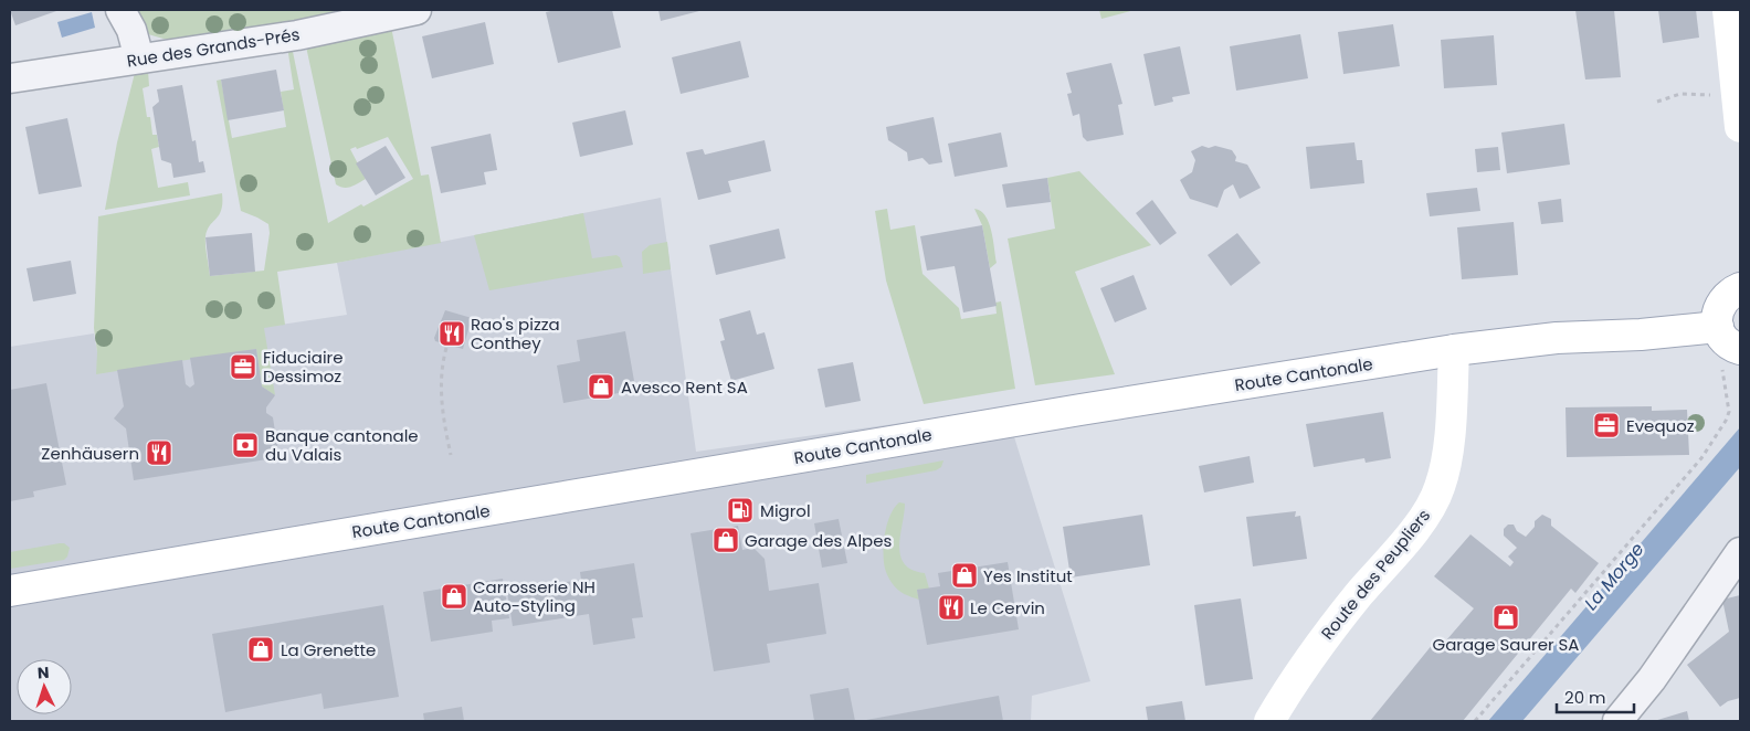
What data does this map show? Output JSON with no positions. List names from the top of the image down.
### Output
{
  "streets": {
    "main road": ["Route Cantonale", "Route des Peupliers"],
    "street": ["Rue des Grands-Prés"]
  },
  "crossings": [
    ["Route Cantonale", "Route des Peupliers"]
  ],
  "water": ["La Morge"],
  "places": {
    "restaurant": ["Rao's pizza Conthey", "Zenhäusern", "Le Cervin"],
    "office": ["Fiduciaire Dessimoz", "Evequoz"],
    "shop": [
      "Avesco Rent SA",
      "Garage des Alpes",
      "Yes Institut",
      "Carrosserie NH Auto-Styling",
      "Garage Saurer SA",
      "La Grenette"
    ],
    "bank": ["Banque cantonale du Valais"],
    "fuel station": ["Migrol"]
  },
  "scale_bar": "20 m",
  "north": "top"
}
